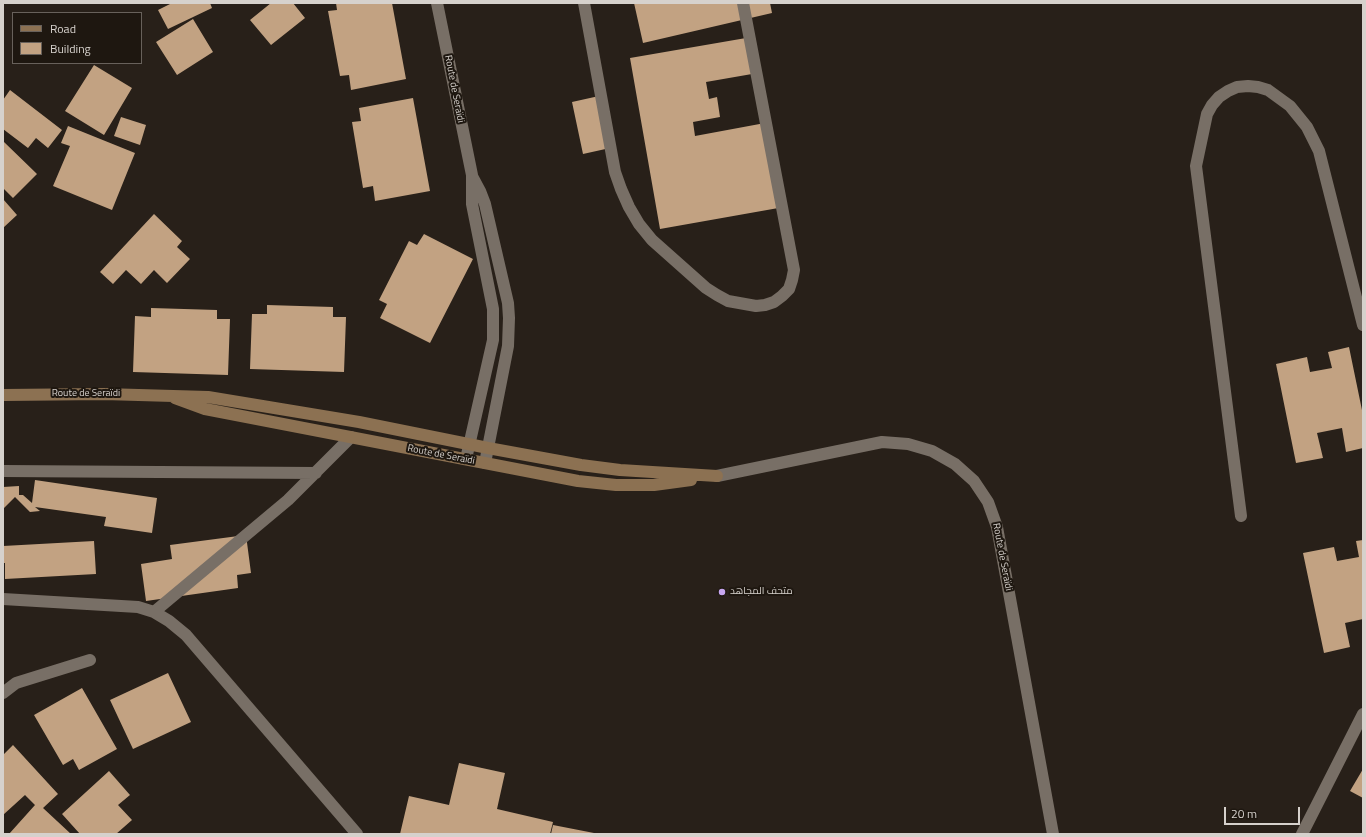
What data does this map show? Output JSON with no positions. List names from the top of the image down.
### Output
{
  "streets": {
    "main road": ["Route de Seraïdi"]
  },
  "places": ["متحف المجاهد"],
  "legend": ["Road", "Building"],
  "scale_bar": "20 m"
}
